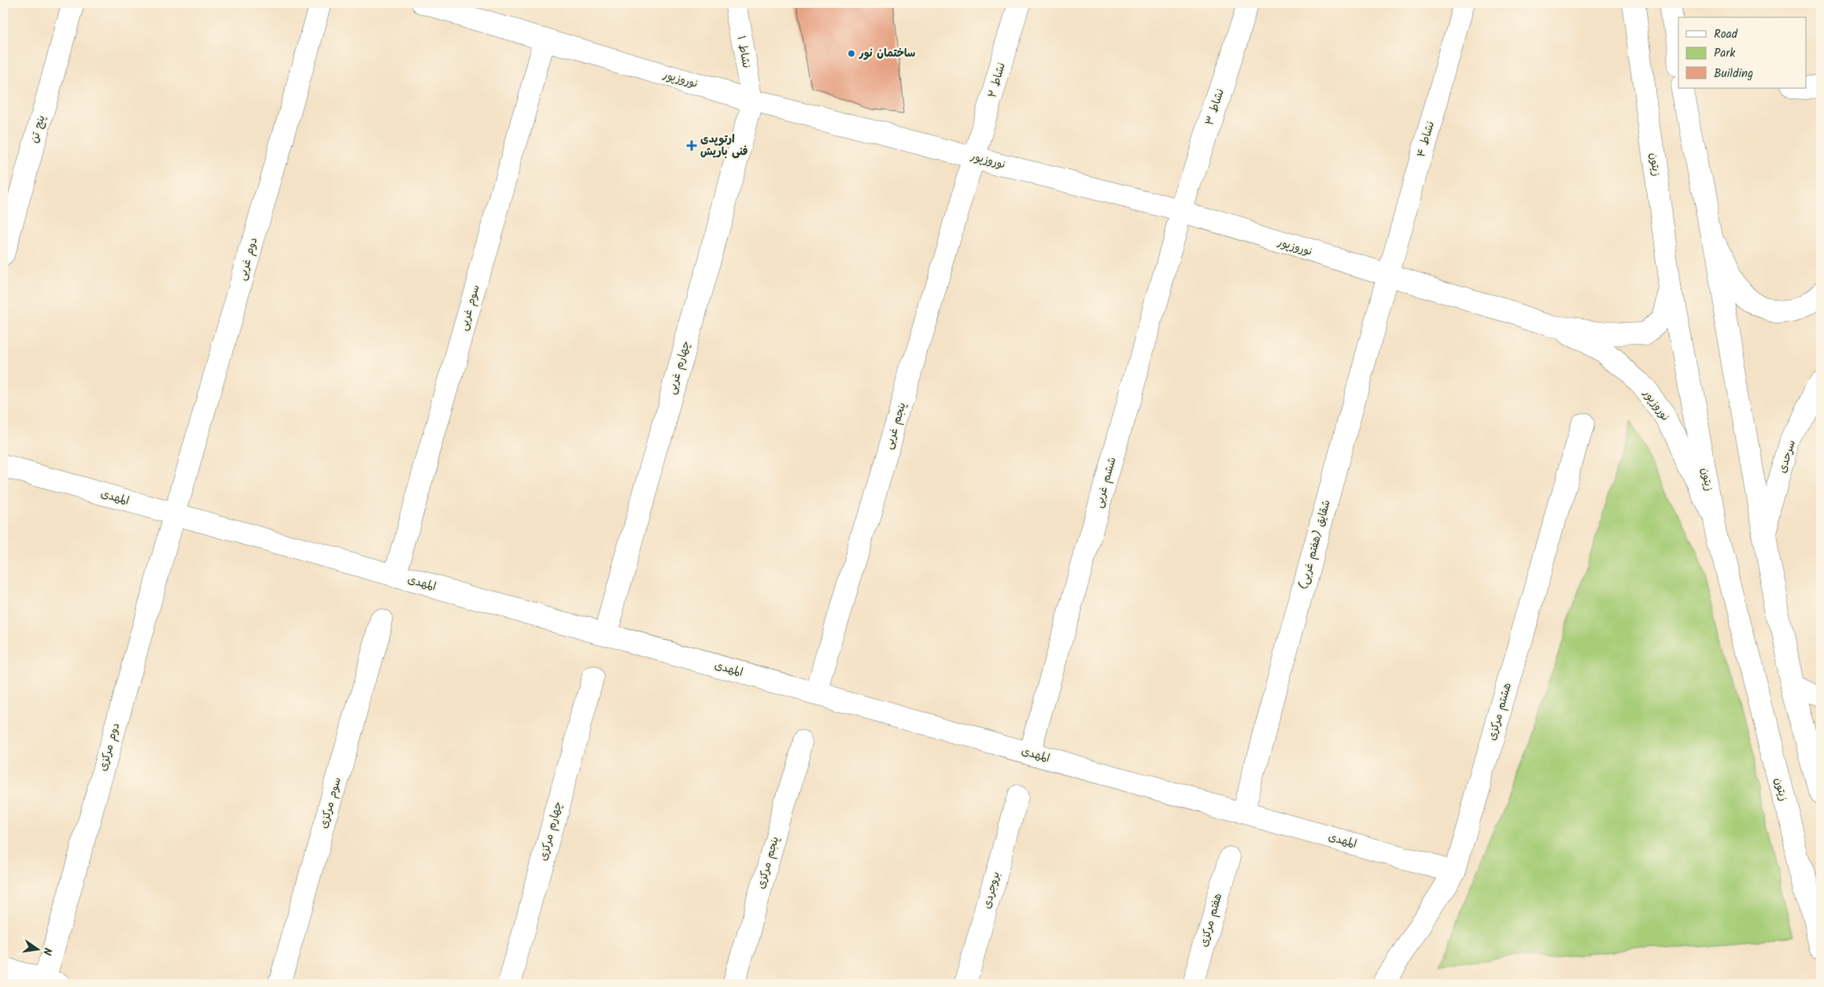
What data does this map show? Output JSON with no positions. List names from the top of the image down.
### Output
{
  "streets": {
    "street": [
      "نشاط ۱",
      "نوروزپور",
      "نشاط ۲",
      "نشاط ۳",
      "پنج تن",
      "نشاط ۴",
      "زیتون",
      "دوم غربی",
      "سوم غربی",
      "چهارم غربی",
      "پنجم غربی",
      "سرحدی",
      "ششم غربی",
      "المهدی",
      "شقایق (هفتم غربی)",
      "هشتم مرکزی",
      "دوم مرکزی",
      "سوم مرکزی",
      "چهارم مرکزی",
      "پنجم مرکزی",
      "بروجردی",
      "هفتم مرکزی"
    ]
  },
  "crossings": [
    ["نشاط ۱", "نوروزپور"],
    ["نشاط ۱", "چهارم غربی"],
    ["نوروزپور", "نشاط ۲"],
    ["نوروزپور", "نشاط ۳"],
    ["نوروزپور", "نشاط ۴"],
    ["نوروزپور", "زیتون"],
    ["نوروزپور", "سوم غربی"],
    ["نوروزپور", "چهارم غربی"],
    ["نوروزپور", "پنجم غربی"],
    ["نوروزپور", "ششم غربی"],
    ["نوروزپور", "شقایق (هفتم غربی)"],
    ["نشاط ۲", "پنجم غربی"],
    ["نشاط ۳", "ششم غربی"],
    ["نشاط ۴", "شقایق (هفتم غربی)"],
    ["دوم غربی", "المهدی"],
    ["دوم غربی", "دوم مرکزی"],
    ["سوم غربی", "المهدی"],
    ["چهارم غربی", "المهدی"],
    ["پنجم غربی", "المهدی"],
    ["ششم غربی", "المهدی"],
    ["المهدی", "شقایق (هفتم غربی)"],
    ["المهدی", "هشتم مرکزی"],
    ["المهدی", "دوم مرکزی"]
  ],
  "places": {
    "other": ["ساختمان نور"],
    "health": ["ارتوپدی فنی باریش"]
  },
  "legend": ["Road", "Park", "Building"],
  "north": "right"
}
